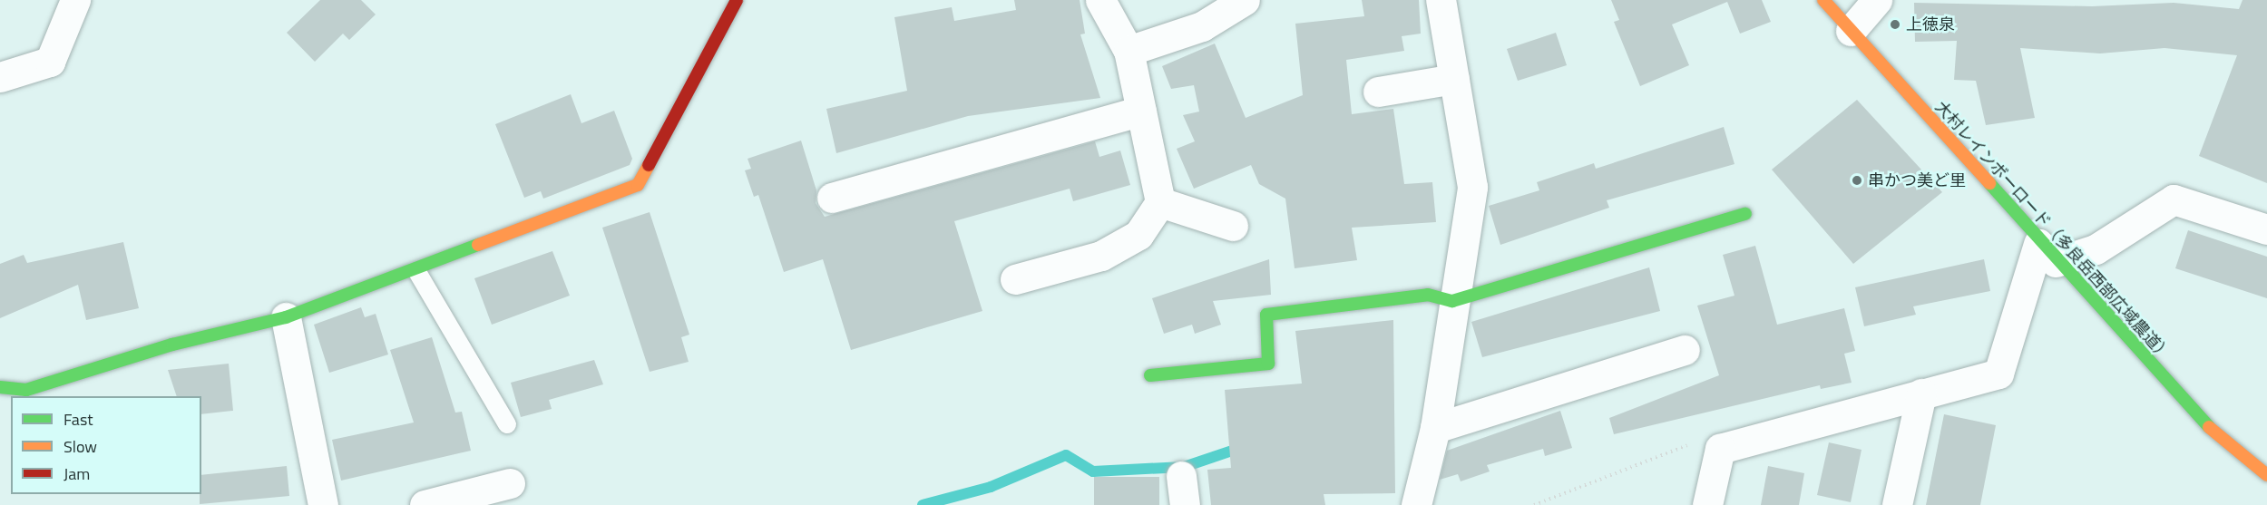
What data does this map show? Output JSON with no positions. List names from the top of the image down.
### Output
{
  "streets": {
    "street": ["大村レインボーロード（多良岳西部広域農道）"]
  },
  "places": ["上徳泉", "串かつ美ど里"],
  "legend": ["Fast", "Slow", "Jam"]
}
